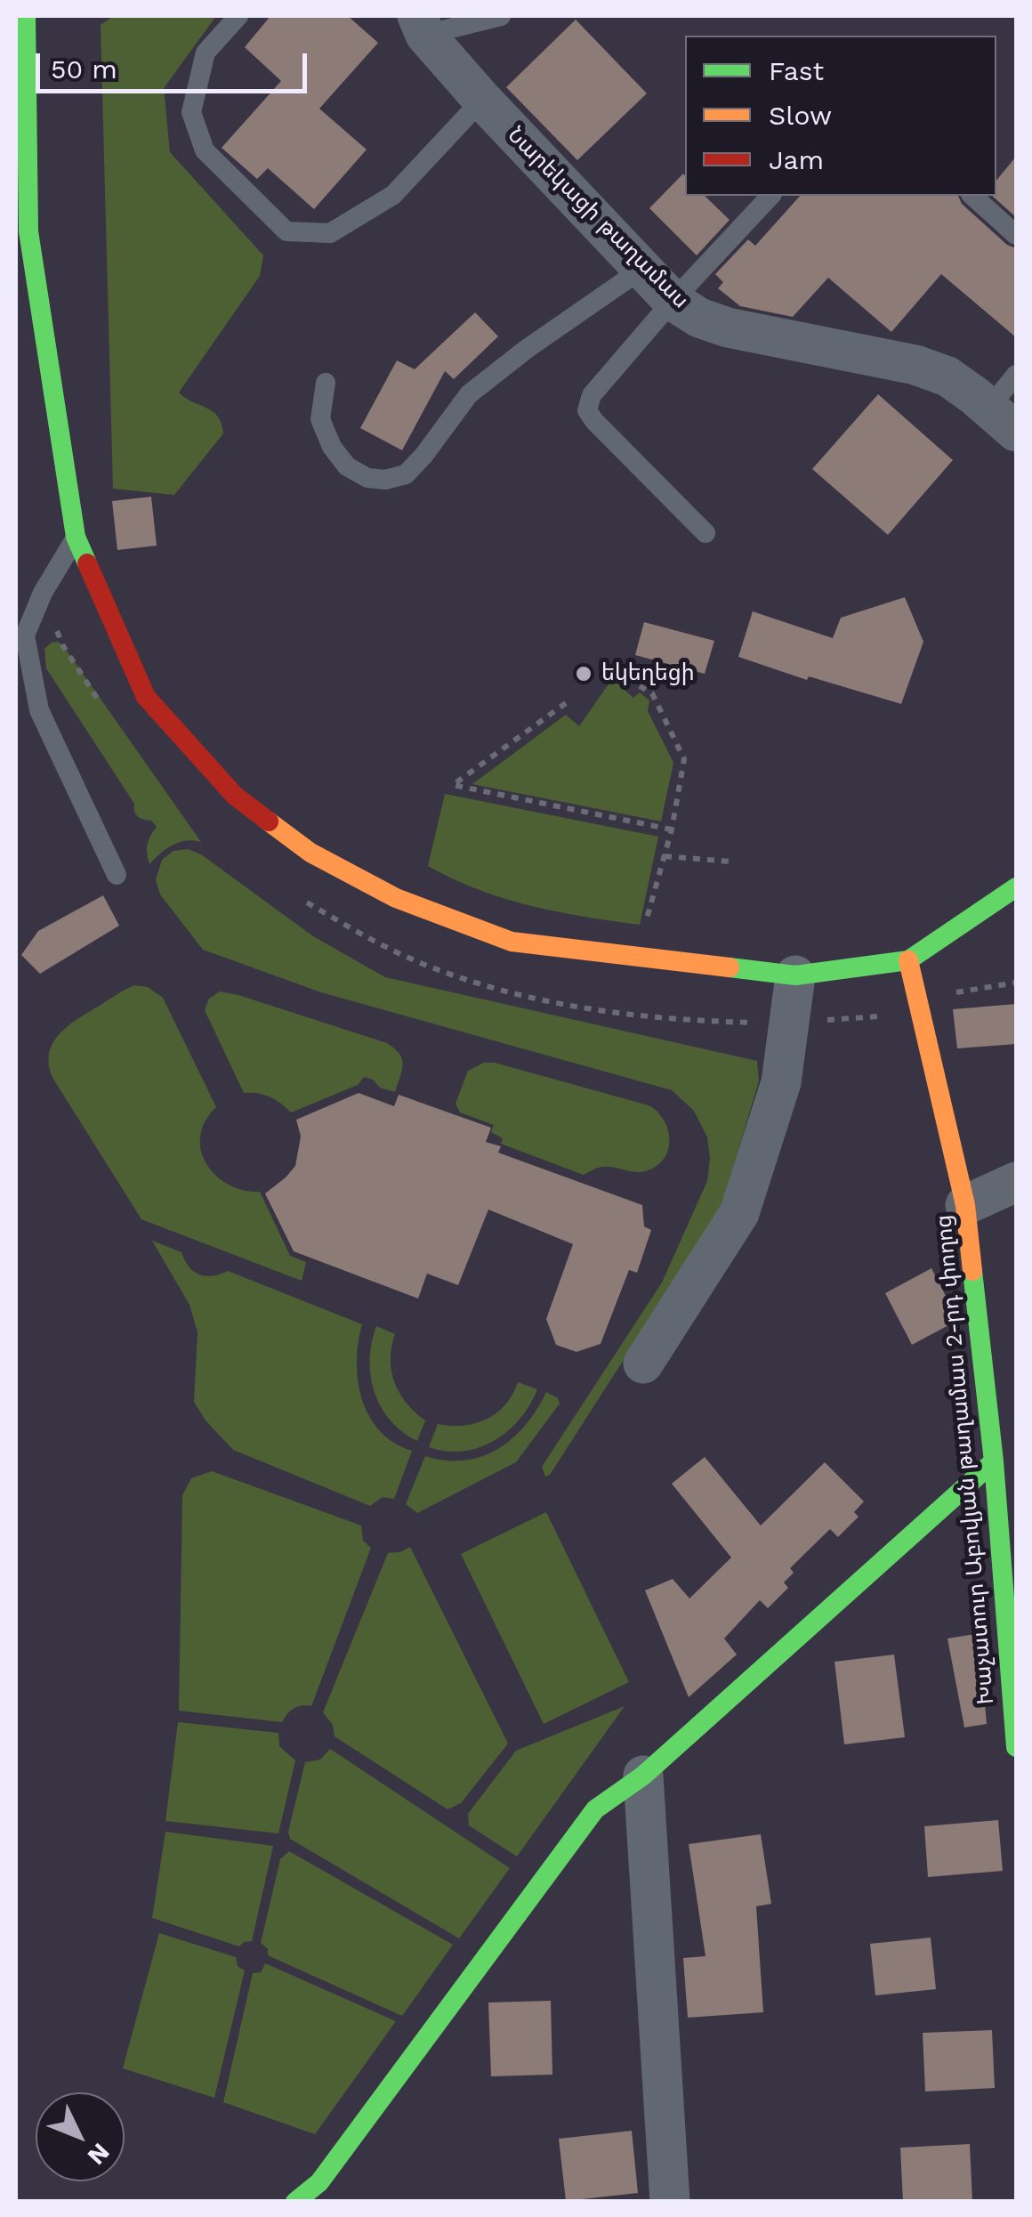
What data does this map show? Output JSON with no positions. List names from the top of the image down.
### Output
{
  "streets": {
    "street": ["Նարեկացի թաղամաս", "Խաչատուր Աբովյան թաղամաս 2-րդ փողոց"]
  },
  "places": ["եկեղեցի"],
  "legend": ["Fast", "Slow", "Jam"],
  "scale_bar": "50 m",
  "north": "bottom right"
}
